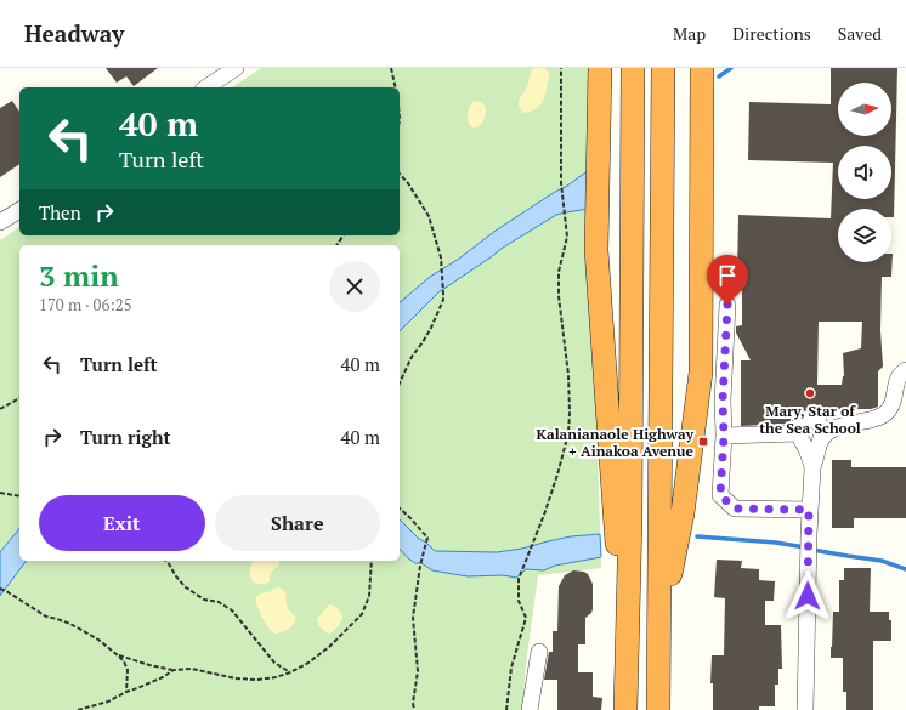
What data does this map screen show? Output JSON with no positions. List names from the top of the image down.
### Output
{
  "places": {
    "other": ["Mary, Star of the Sea School"],
    "transit": ["Kalanianaole Highway + Ainakoa Avenue"]
  },
  "north": "right",
  "page": {
    "header": "Headway",
    "nav": ["Map", "Directions", "Saved"],
    "turn": ["40 m", "Turn left"],
    "then": "Then",
    "heading": ["3 min", "170 m · 06:25"],
    "list": [
      {
        "name": "Turn left",
        "value": "40 m"
      },
      {
        "name": "Turn right",
        "value": "40 m"
      }
    ],
    "buttons": ["Exit", "Share"]
  }
}
